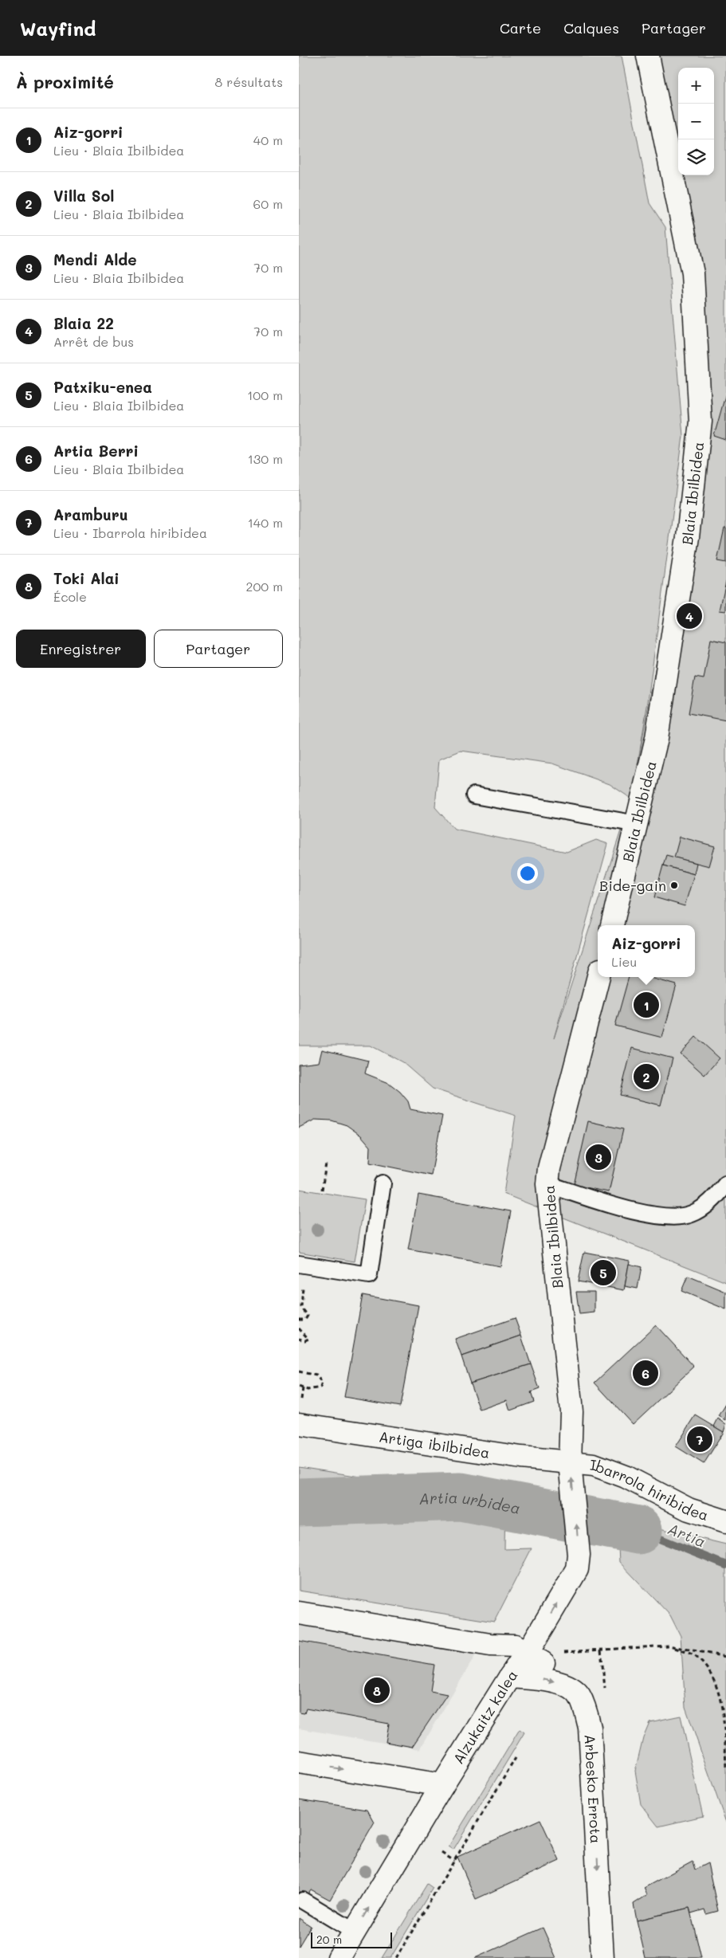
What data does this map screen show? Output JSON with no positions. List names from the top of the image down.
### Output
{
  "streets": {
    "street": [
      "Blaia Ibilbidea",
      "Artiga ibilbidea",
      "Ibarrola hiribidea",
      "Alzukaitz kalea",
      "Arbesko Errota"
    ]
  },
  "crossings": [
    ["Blaia Ibilbidea", "Artiga ibilbidea"],
    ["Blaia Ibilbidea", "Ibarrola hiribidea"],
    ["Blaia Ibilbidea", "Alzukaitz kalea"],
    ["Artiga ibilbidea", "Ibarrola hiribidea"],
    ["Artiga ibilbidea", "Alzukaitz kalea"],
    ["Ibarrola hiribidea", "Alzukaitz kalea"],
    ["Alzukaitz kalea", "Arbesko Errota"]
  ],
  "one_way": ["Alzukaitz kalea", "Arbesko Errota"],
  "water": ["Artia urbidea", "Artia"],
  "places": ["Bide-gain"],
  "scale_bar": "20 m",
  "page": {
    "header": "Wayfind",
    "nav": ["Carte", "Calques", "Partager"],
    "heading": ["À proximité", "8 résultats"],
    "map_buttons": ["+", "−"],
    "list": [
      {
        "mark": "1",
        "name": "Aiz-gorri",
        "note": "Lieu · Blaia Ibilbidea",
        "value": "40 m"
      },
      {
        "mark": "2",
        "name": "Villa Sol",
        "note": "Lieu · Blaia Ibilbidea",
        "value": "60 m"
      },
      {
        "mark": "3",
        "name": "Mendi Alde",
        "note": "Lieu · Blaia Ibilbidea",
        "value": "70 m"
      },
      {
        "mark": "4",
        "name": "Blaia 22",
        "note": "Arrêt de bus",
        "value": "70 m"
      },
      {
        "mark": "5",
        "name": "Patxiku-enea",
        "note": "Lieu · Blaia Ibilbidea",
        "value": "100 m"
      },
      {
        "mark": "6",
        "name": "Artia Berri",
        "note": "Lieu · Blaia Ibilbidea",
        "value": "130 m"
      },
      {
        "mark": "7",
        "name": "Aramburu",
        "note": "Lieu · Ibarrola hiribidea",
        "value": "140 m"
      },
      {
        "mark": "8",
        "name": "Toki Alai",
        "note": "École",
        "value": "200 m"
      }
    ],
    "pins": [
      "4",
      "1",
      "2",
      "3",
      "5",
      "6",
      "7",
      "8"
    ],
    "buttons": ["Enregistrer", "Partager"],
    "popup": ["Aiz-gorri", "Lieu"],
    "scale": "20 m"
  }
}
